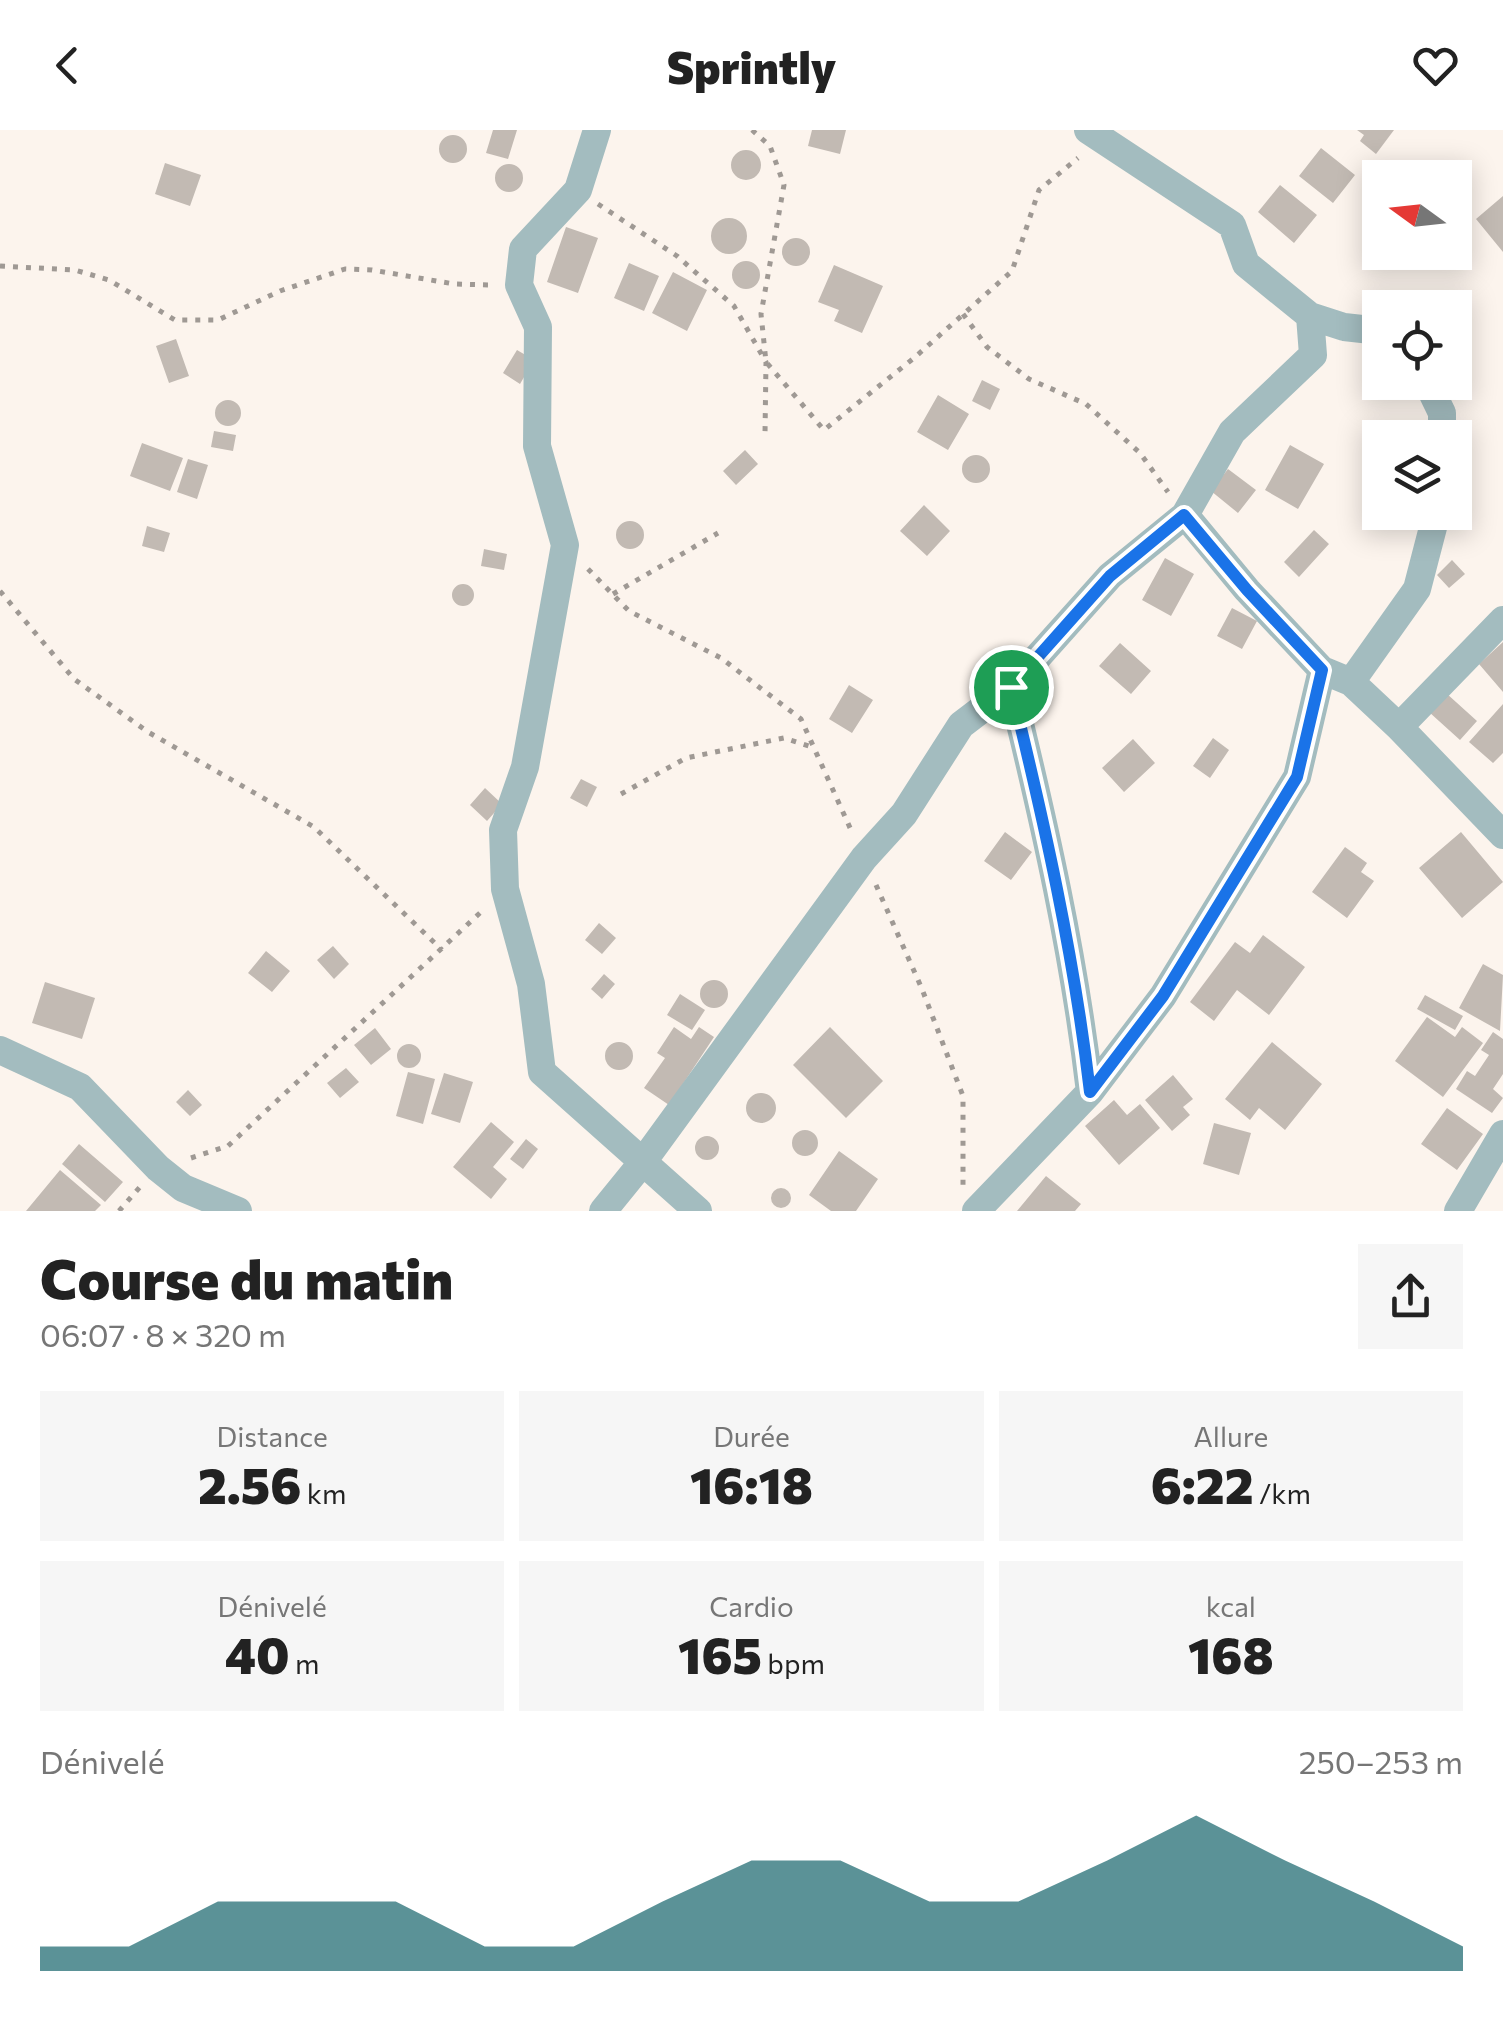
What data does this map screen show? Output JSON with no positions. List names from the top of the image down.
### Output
{
  "north": "left",
  "page": {
    "header": "Sprintly",
    "heading": ["Course du matin", "06:07 · 8 × 320 m"],
    "stats": [
      ["Distance", "2.56 km"],
      ["Durée", "16:18"],
      ["Allure", "6:22 /km"],
      ["Dénivelé", "40 m"],
      ["Cardio", "165 bpm"],
      ["kcal", "168"]
    ],
    "chart": ["Dénivelé", "250–253 m"]
  }
}
